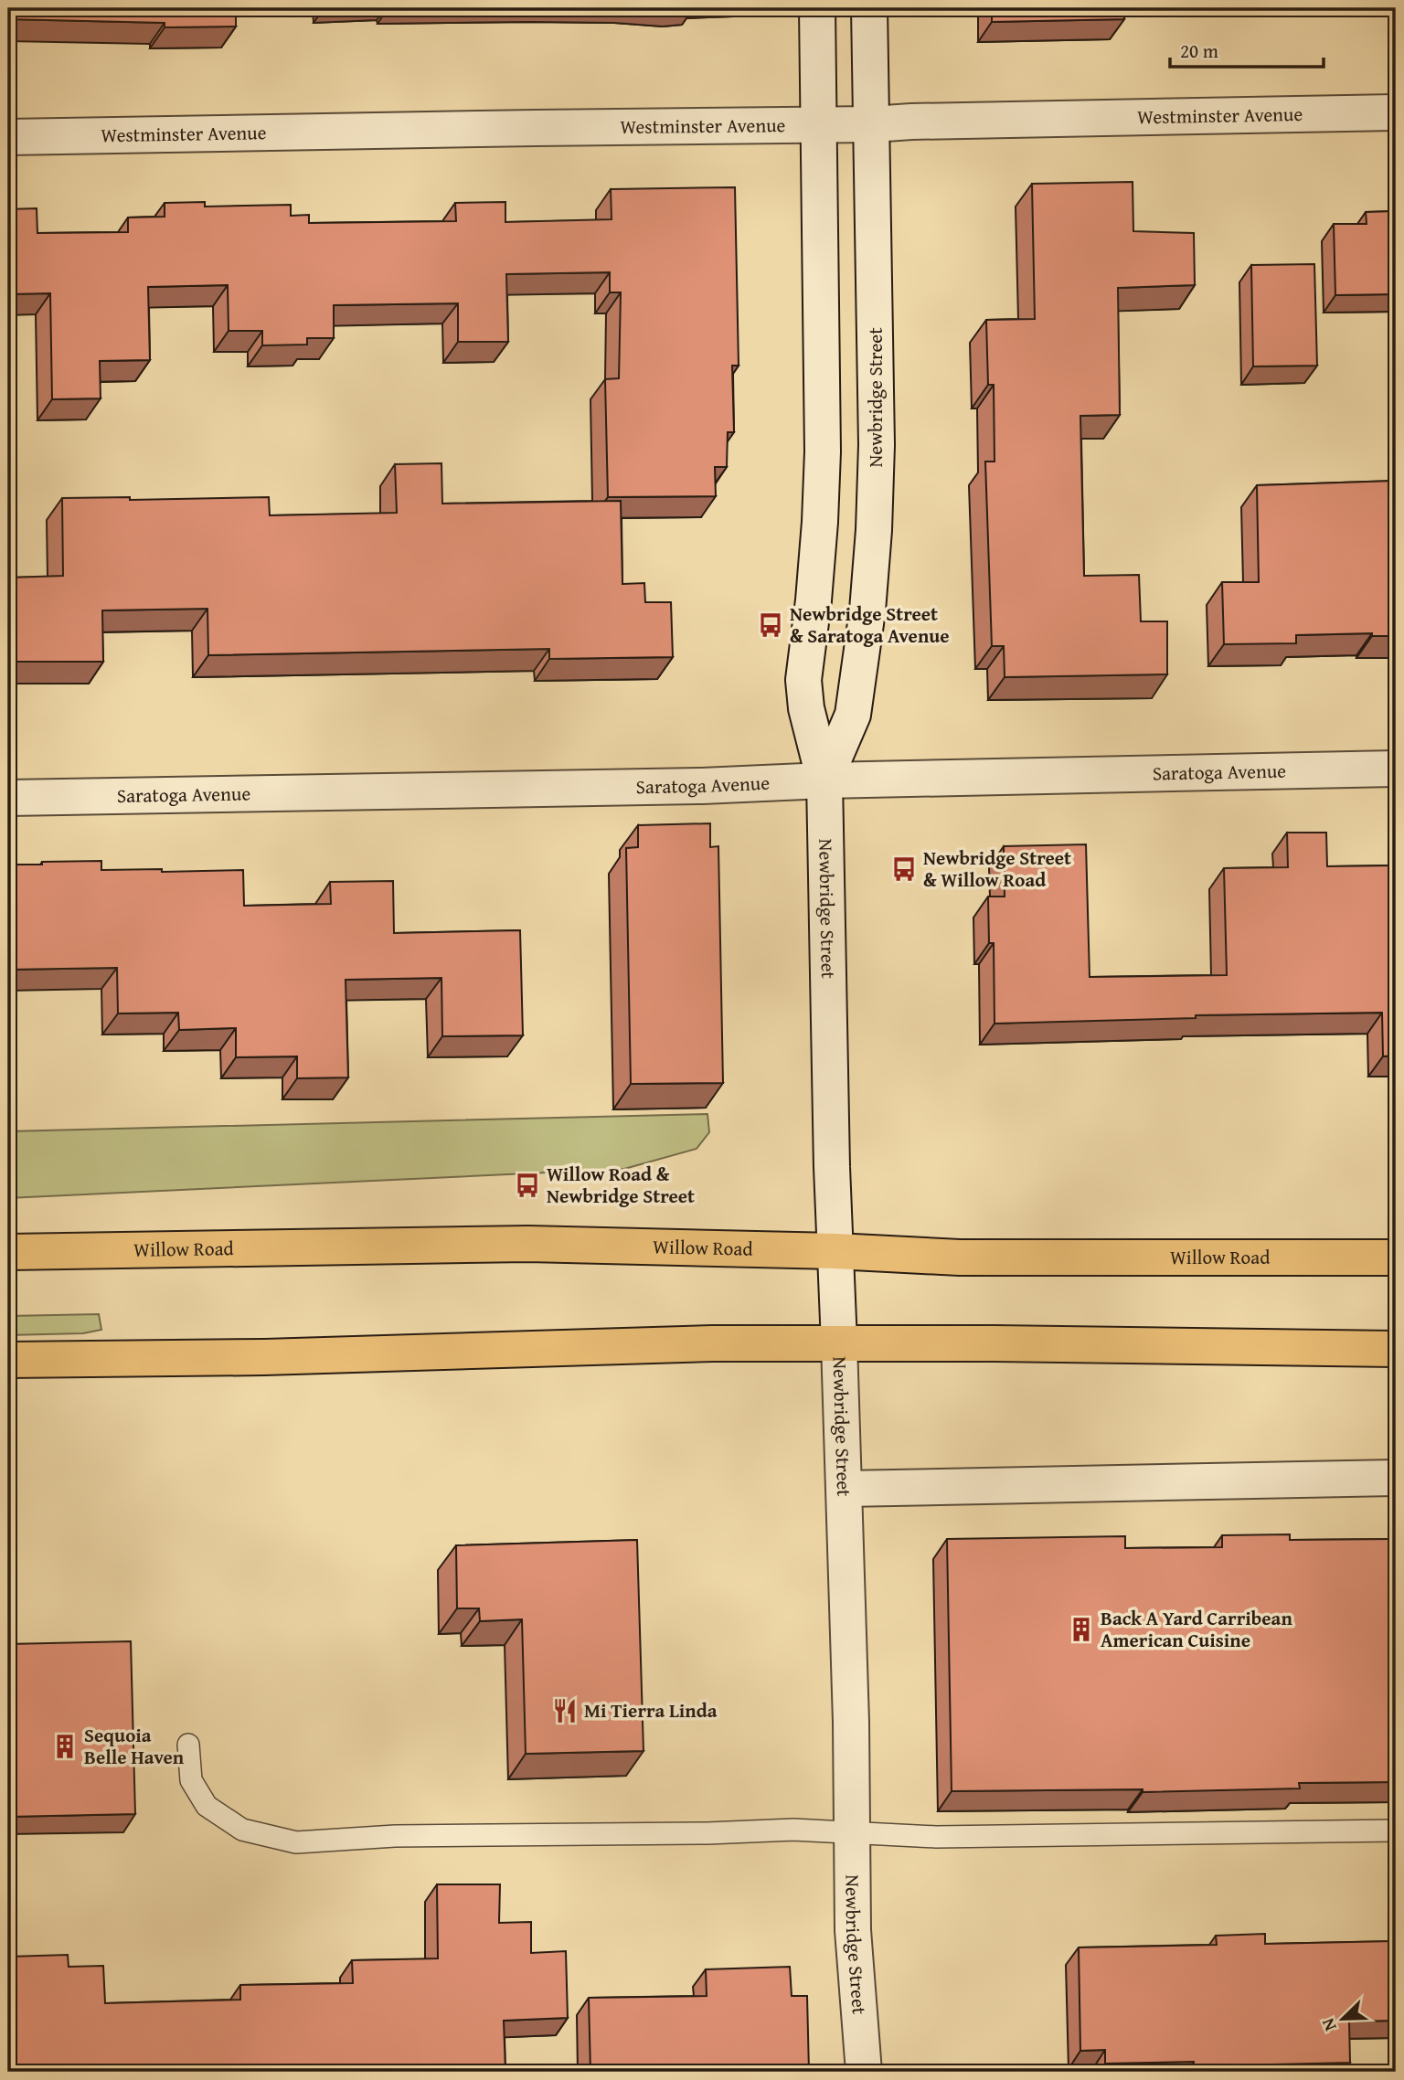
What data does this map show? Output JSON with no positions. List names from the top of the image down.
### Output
{
  "streets": {
    "main road": ["Willow Road"],
    "street": ["Westminster Avenue", "Newbridge Street", "Saratoga Avenue"]
  },
  "crossings": [
    ["Westminster Avenue", "Newbridge Street"],
    ["Newbridge Street", "Saratoga Avenue"],
    ["Newbridge Street", "Willow Road"]
  ],
  "places": {
    "bus stop": ["Newbridge Street & Saratoga Avenue", "Newbridge Street & Willow Road", "Willow Road & Newbridge Street"],
    "building": ["Back A Yard Carribean American Cuisine", "Sequoia Belle Haven"],
    "restaurant": ["Mi Tierra Linda"]
  },
  "scale_bar": "20 m",
  "north": "bottom left"
}
